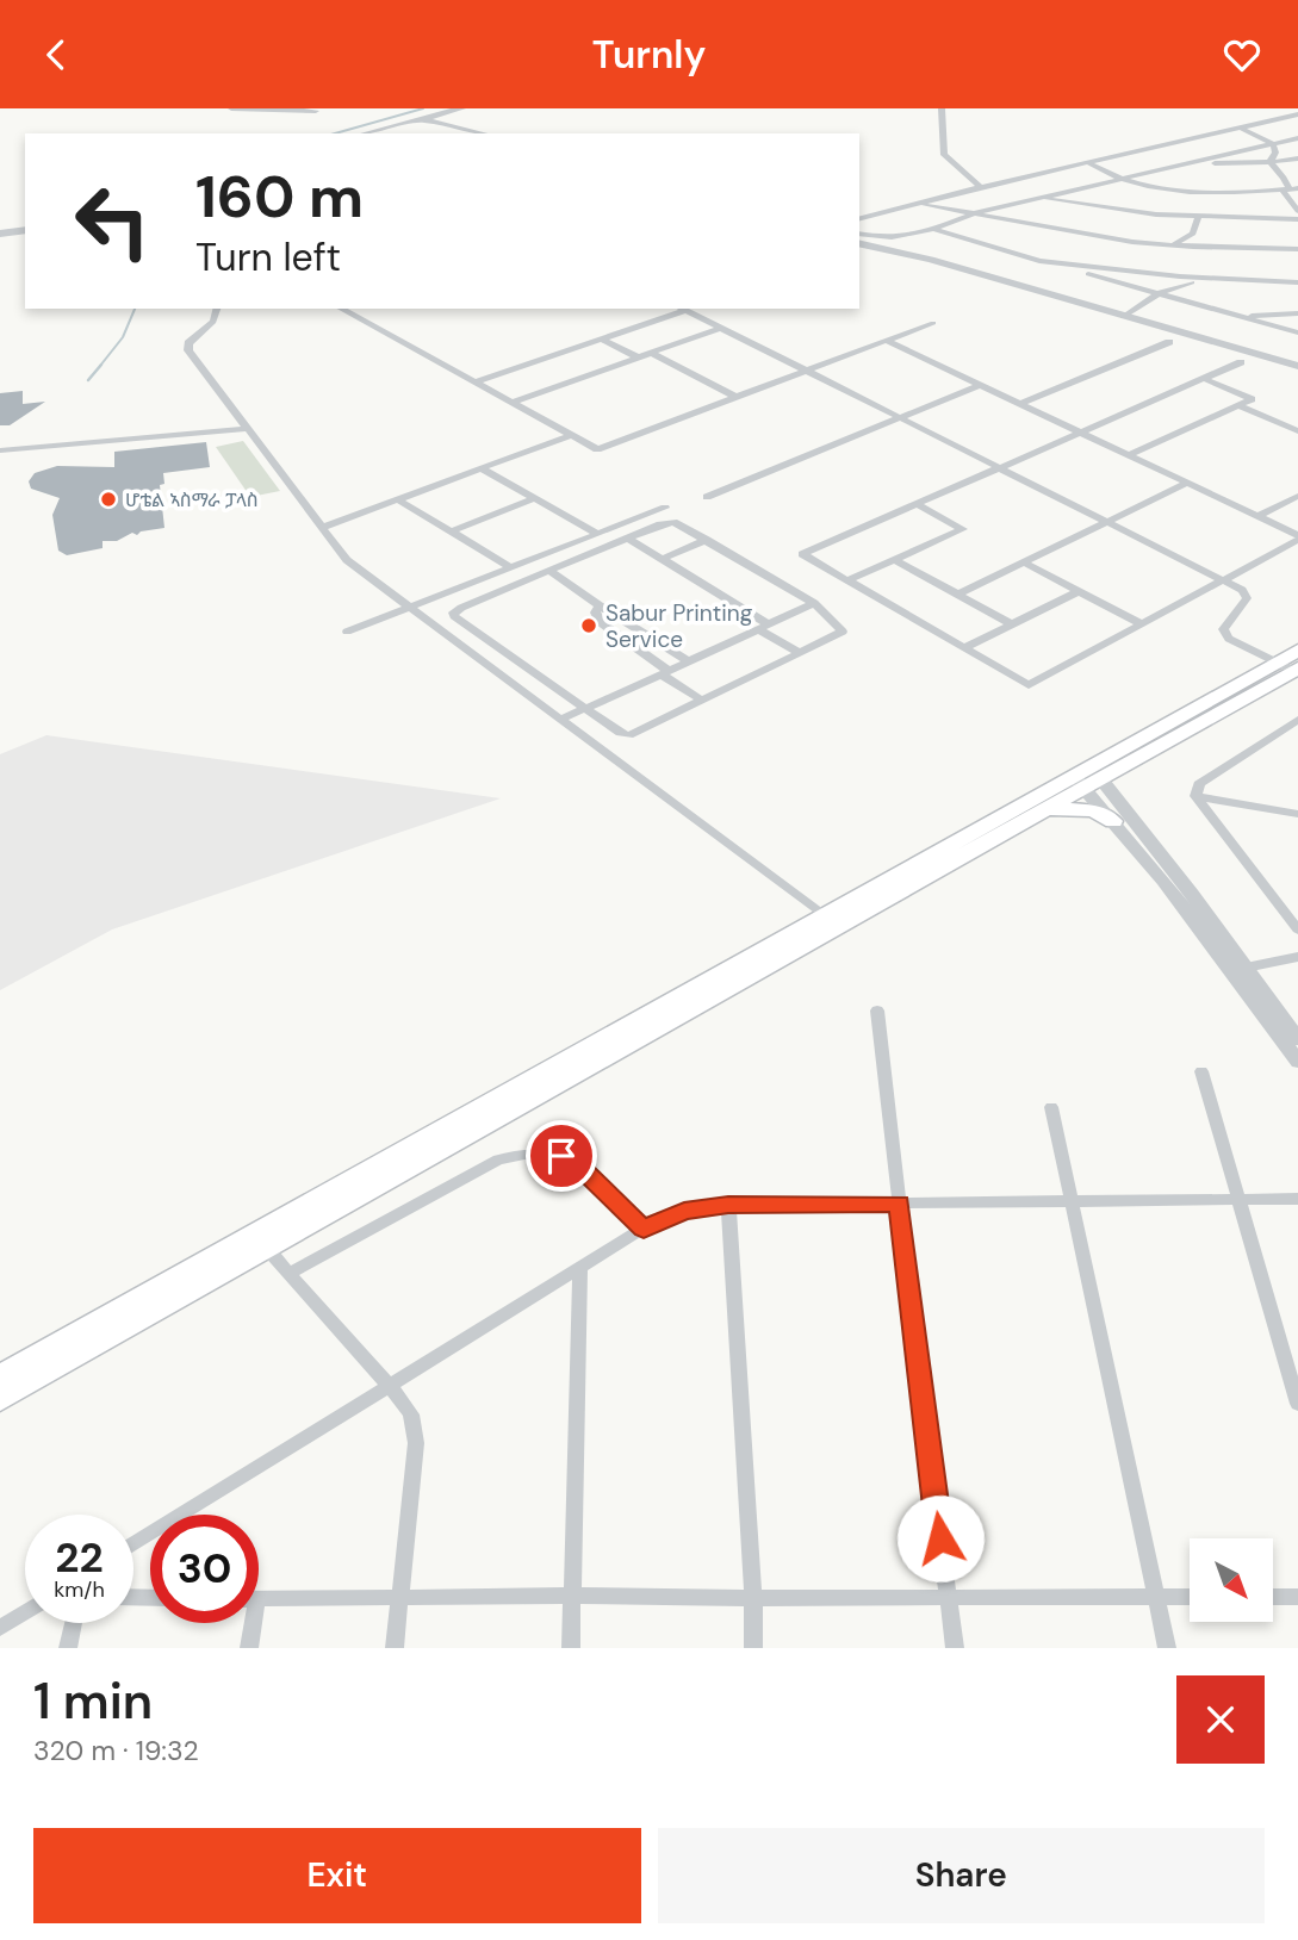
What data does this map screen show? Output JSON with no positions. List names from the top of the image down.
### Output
{
  "places": ["ሆቴል ኣስማራ ፓላስ", "Sabur Printing Service"],
  "north": "bottom right",
  "page": {
    "header": "Turnly",
    "turn": ["160 m", "Turn left"],
    "speed": "22 km/h",
    "limit": "30",
    "heading": ["1 min", "320 m · 19:32"],
    "buttons": ["Exit", "Share"]
  }
}
